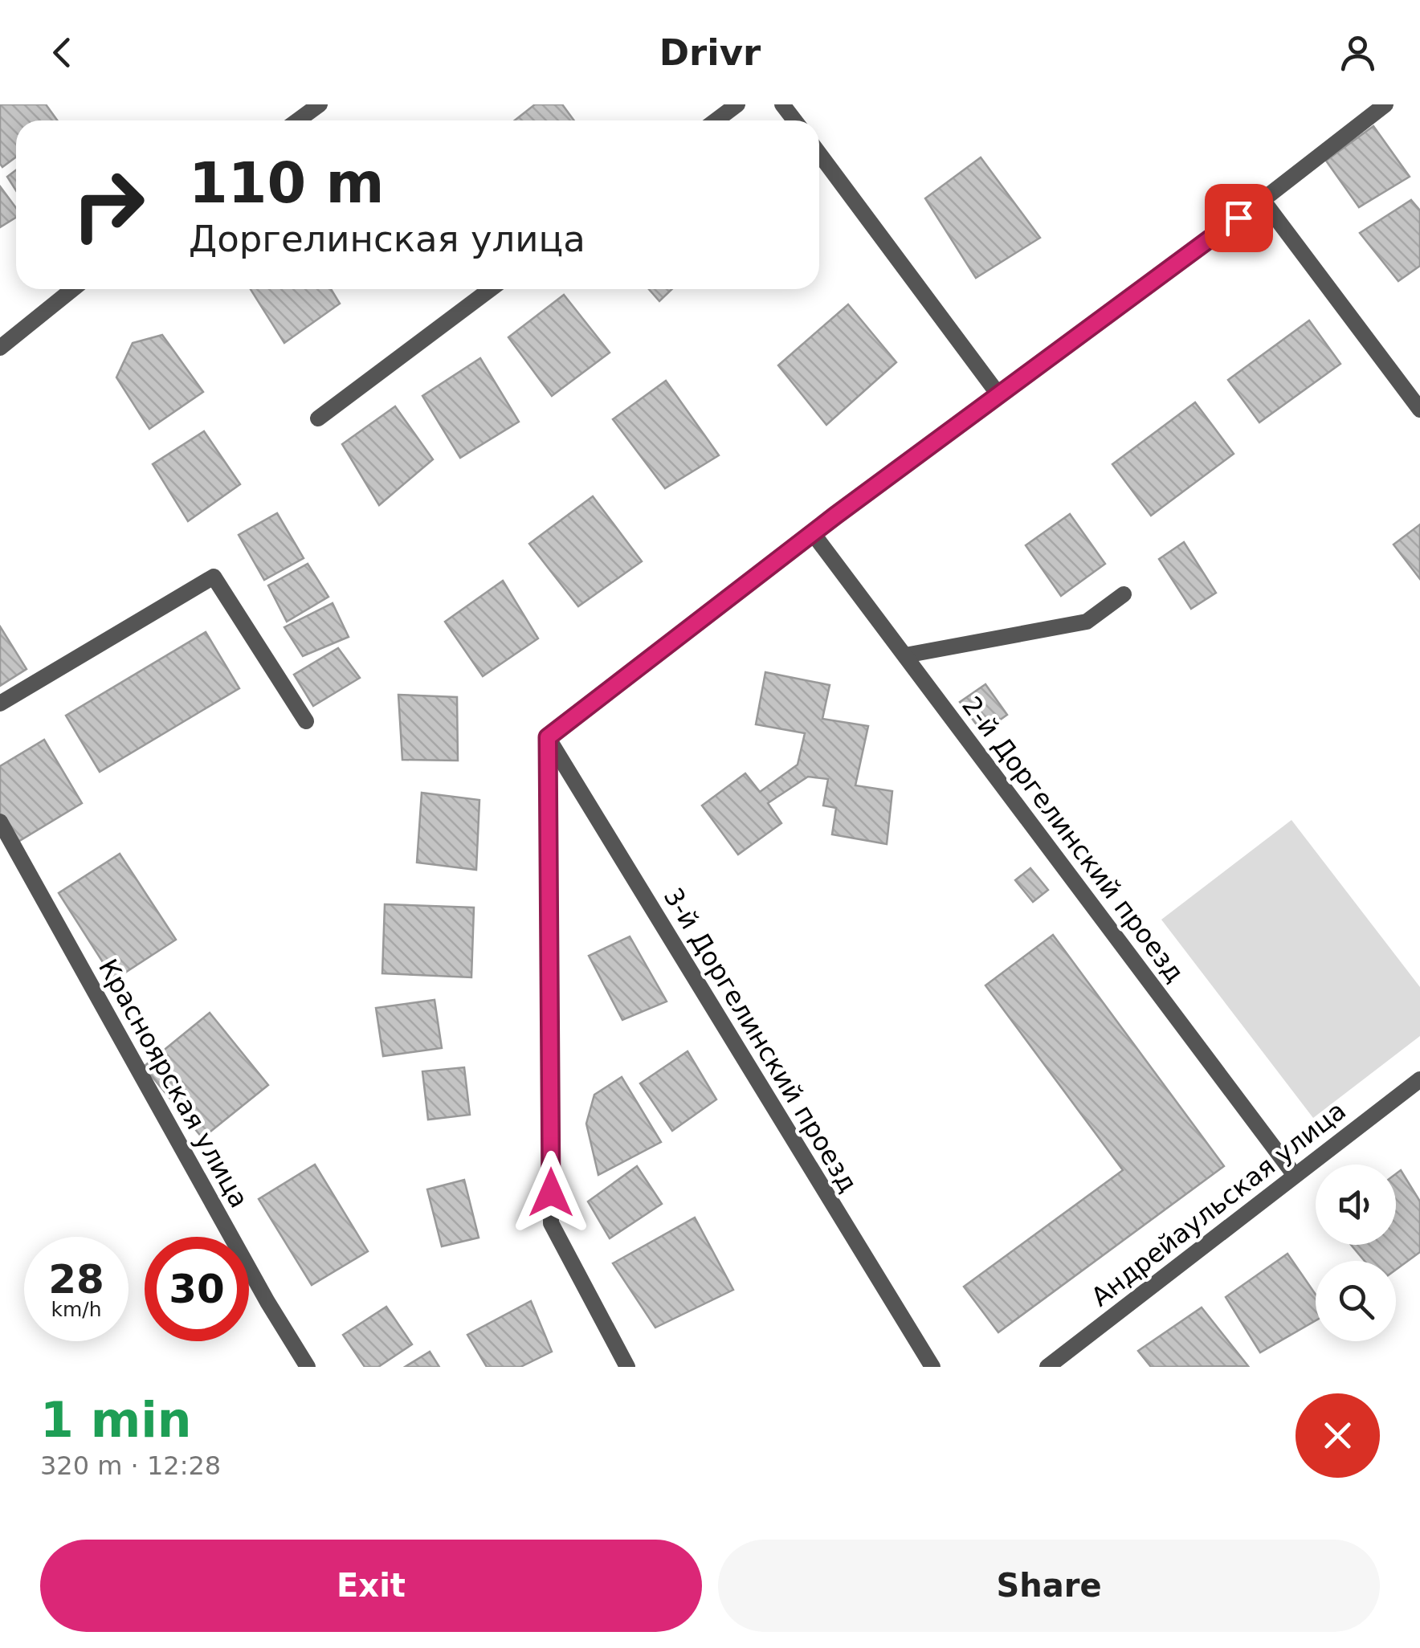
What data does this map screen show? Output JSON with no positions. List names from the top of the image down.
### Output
{
  "streets": {
    "street": [
      "2-й Доргелинский проезд",
      "3-й Доргелинский проезд",
      "Красноярская улица",
      "Андрейаульская улица"
    ]
  },
  "crossings": [
    ["2-й Доргелинский проезд", "Андрейаульская улица"]
  ],
  "page": {
    "header": "Drivr",
    "turn": ["110 m", "Доргелинская улица"],
    "speed": "28 km/h",
    "limit": "30",
    "heading": ["1 min", "320 m · 12:28"],
    "buttons": ["Exit", "Share"]
  }
}
